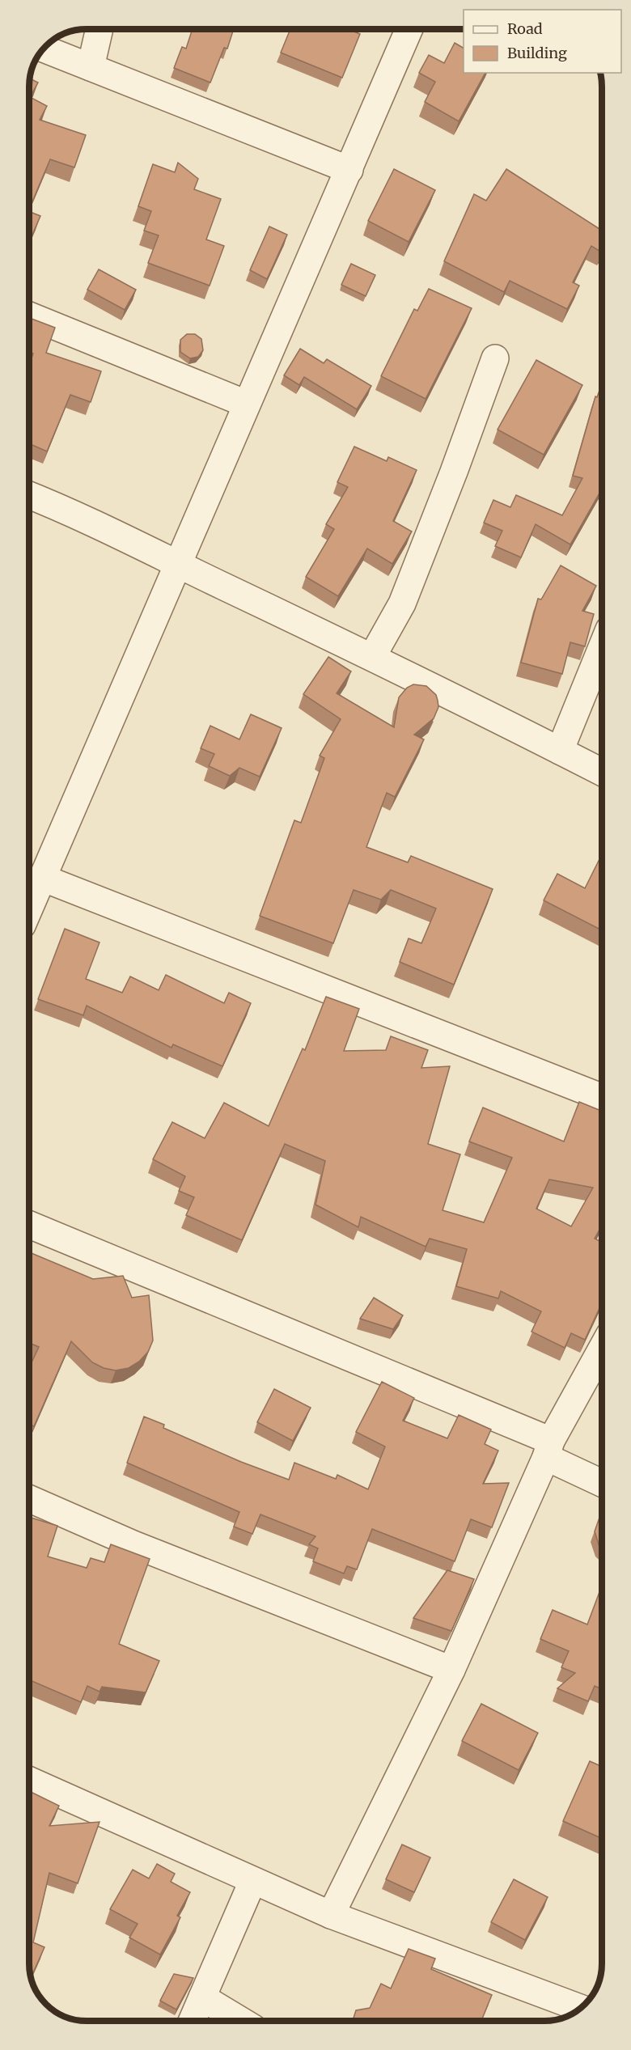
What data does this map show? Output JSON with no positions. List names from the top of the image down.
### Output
{
  "legend": ["Road", "Building"]
}
